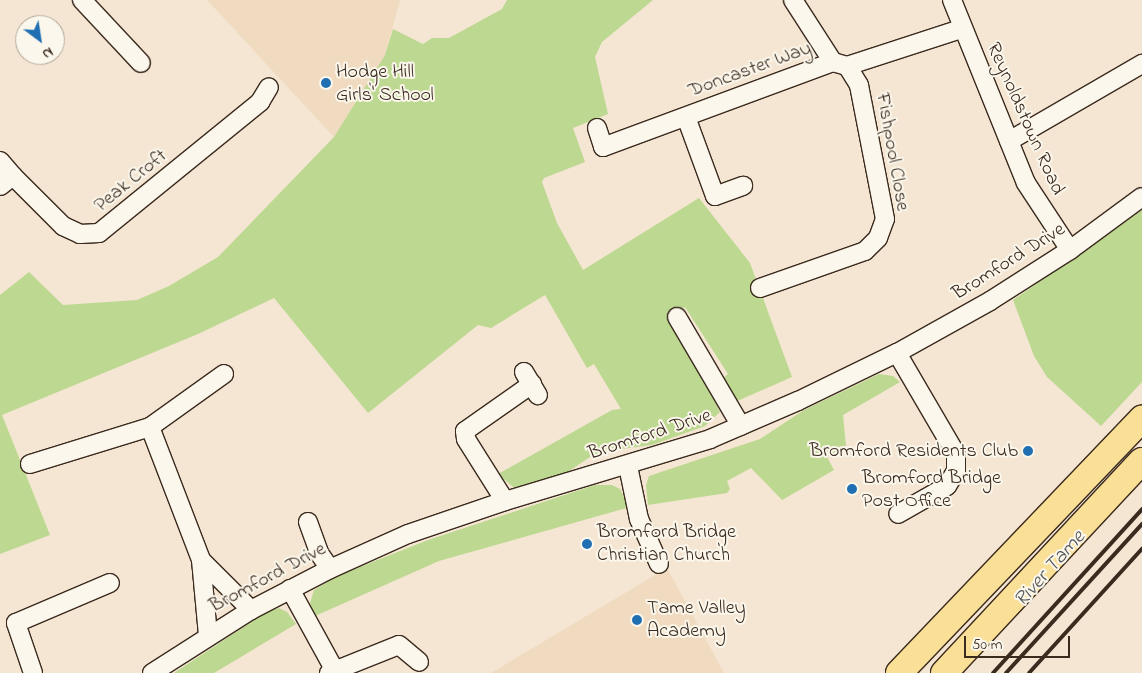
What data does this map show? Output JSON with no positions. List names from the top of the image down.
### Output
{
  "streets": {
    "street": [
      "Doncaster Way",
      "Reynoldstown Road",
      "Fishpool Close",
      "Peak Croft",
      "Bromford Drive"
    ]
  },
  "crossings": [
    ["Doncaster Way", "Reynoldstown Road"],
    ["Doncaster Way", "Fishpool Close"],
    ["Reynoldstown Road", "Bromford Drive"]
  ],
  "water": ["River Tame"],
  "places": [
    "Hodge Hill Girls' School",
    "Bromford Residents Club",
    "Bromford Bridge Post Office",
    "Bromford Bridge Christian Church",
    "Tame Valley Academy"
  ],
  "scale_bar": "50 m",
  "north": "bottom right"
}
